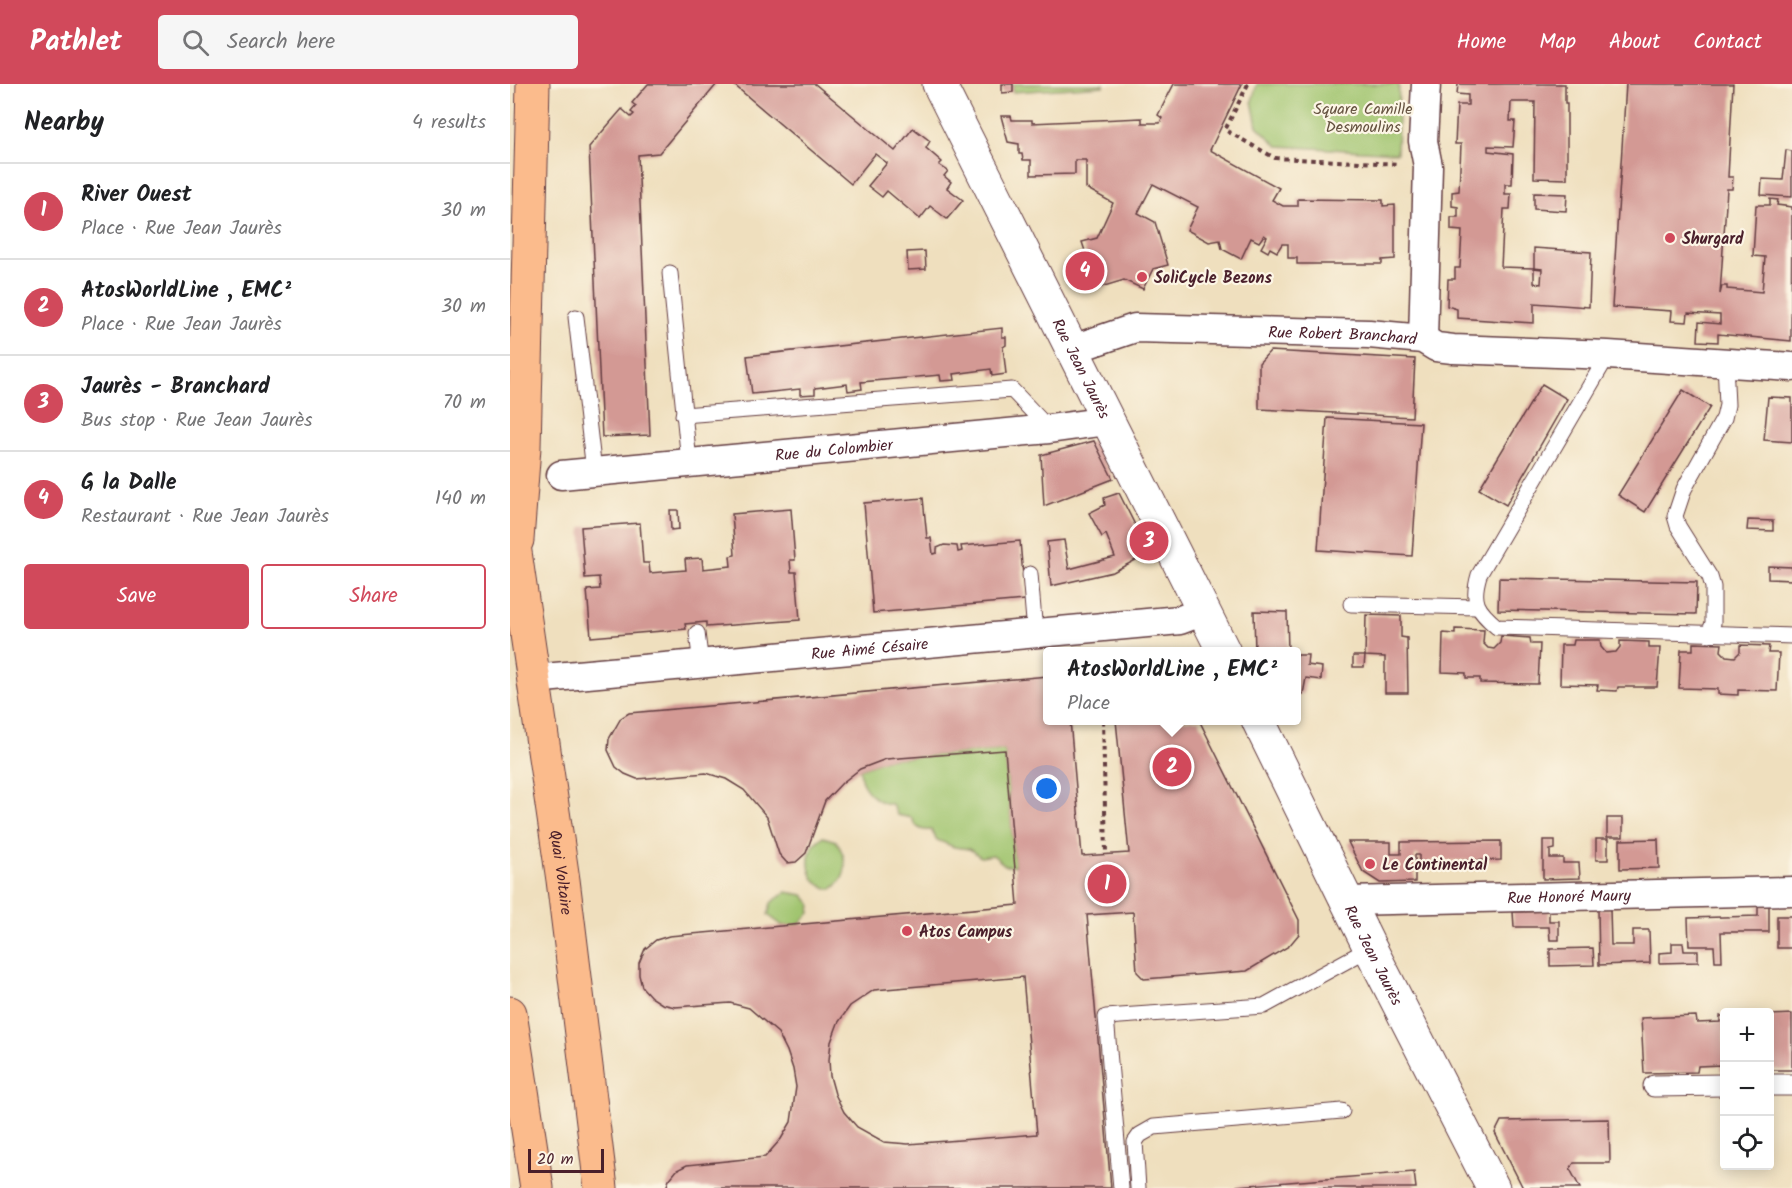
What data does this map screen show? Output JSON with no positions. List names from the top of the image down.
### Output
{
  "streets": {
    "main road": ["Quai Voltaire"],
    "street": [
      "Rue Robert Branchard",
      "Rue Jean Jaurès",
      "Rue du Colombier",
      "Rue Aimé Césaire",
      "Rue Honoré Maury"
    ]
  },
  "crossings": [
    ["Rue Robert Branchard", "Rue Jean Jaurès"],
    ["Rue Jean Jaurès", "Rue du Colombier"],
    ["Rue Jean Jaurès", "Rue Aimé Césaire"],
    ["Rue Jean Jaurès", "Rue Honoré Maury"],
    ["Rue Aimé Césaire", "Quai Voltaire"]
  ],
  "parks": ["Square Camille Desmoulins"],
  "places": [
    "Shurgard",
    "SoliCycle Bezons",
    "Le Continental",
    "Atos Campus"
  ],
  "scale_bar": "20 m",
  "page": {
    "header": "Pathlet",
    "search": "Search here",
    "nav": [
      "Home",
      "Map",
      "About",
      "Contact"
    ],
    "heading": ["Nearby", "4 results"],
    "list": [
      {
        "mark": "1",
        "name": "River Ouest",
        "note": "Place · Rue Jean Jaurès",
        "value": "30 m"
      },
      {
        "mark": "2",
        "name": "AtosWorldLine , EMC²",
        "note": "Place · Rue Jean Jaurès",
        "value": "30 m"
      },
      {
        "mark": "3",
        "name": "Jaurès - Branchard",
        "note": "Bus stop · Rue Jean Jaurès",
        "value": "70 m"
      },
      {
        "mark": "4",
        "name": "G la Dalle",
        "note": "Restaurant · Rue Jean Jaurès",
        "value": "140 m"
      }
    ],
    "pins": [
      "4",
      "3",
      "2",
      "1"
    ],
    "buttons": ["Save", "Share"],
    "popup": ["AtosWorldLine , EMC²", "Place"],
    "map_buttons": ["+", "−"],
    "scale": "20 m"
  }
}
